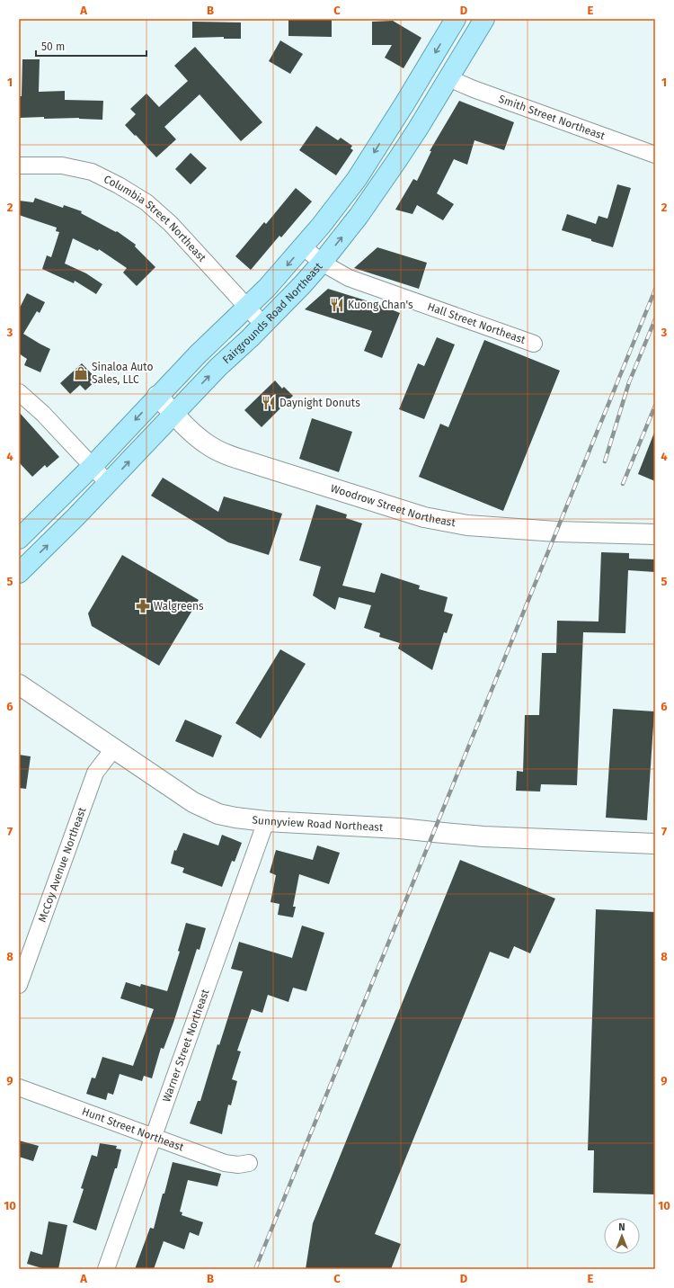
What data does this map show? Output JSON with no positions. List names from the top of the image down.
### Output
{
  "streets": {
    "main road": ["Fairgrounds Road Northeast", "Woodrow Street Northeast", "Sunnyview Road Northeast"],
    "street": [
      "Smith Street Northeast",
      "Columbia Street Northeast",
      "Hall Street Northeast",
      "McCoy Avenue Northeast",
      "Warner Street Northeast",
      "Hunt Street Northeast"
    ]
  },
  "crossings": [
    ["Smith Street Northeast", "Fairgrounds Road Northeast"],
    ["Columbia Street Northeast", "Fairgrounds Road Northeast"],
    ["Fairgrounds Road Northeast", "Hall Street Northeast"],
    ["Fairgrounds Road Northeast", "Woodrow Street Northeast"],
    ["Sunnyview Road Northeast", "McCoy Avenue Northeast"],
    ["Sunnyview Road Northeast", "Warner Street Northeast"],
    ["Warner Street Northeast", "Hunt Street Northeast"]
  ],
  "places": {
    "restaurant": ["Kuong Chan's", "Daynight Donuts"],
    "shop": ["Sinaloa Auto Sales, LLC"],
    "pharmacy": ["Walgreens"]
  },
  "scale_bar": "50 m",
  "north": "top",
  "grid": {
    "columns": [
      "A",
      "B",
      "C",
      "D",
      "E"
    ],
    "rows": [
      "1",
      "2",
      "3",
      "4",
      "5",
      "6",
      "7",
      "8",
      "9",
      "10"
    ]
  }
}
